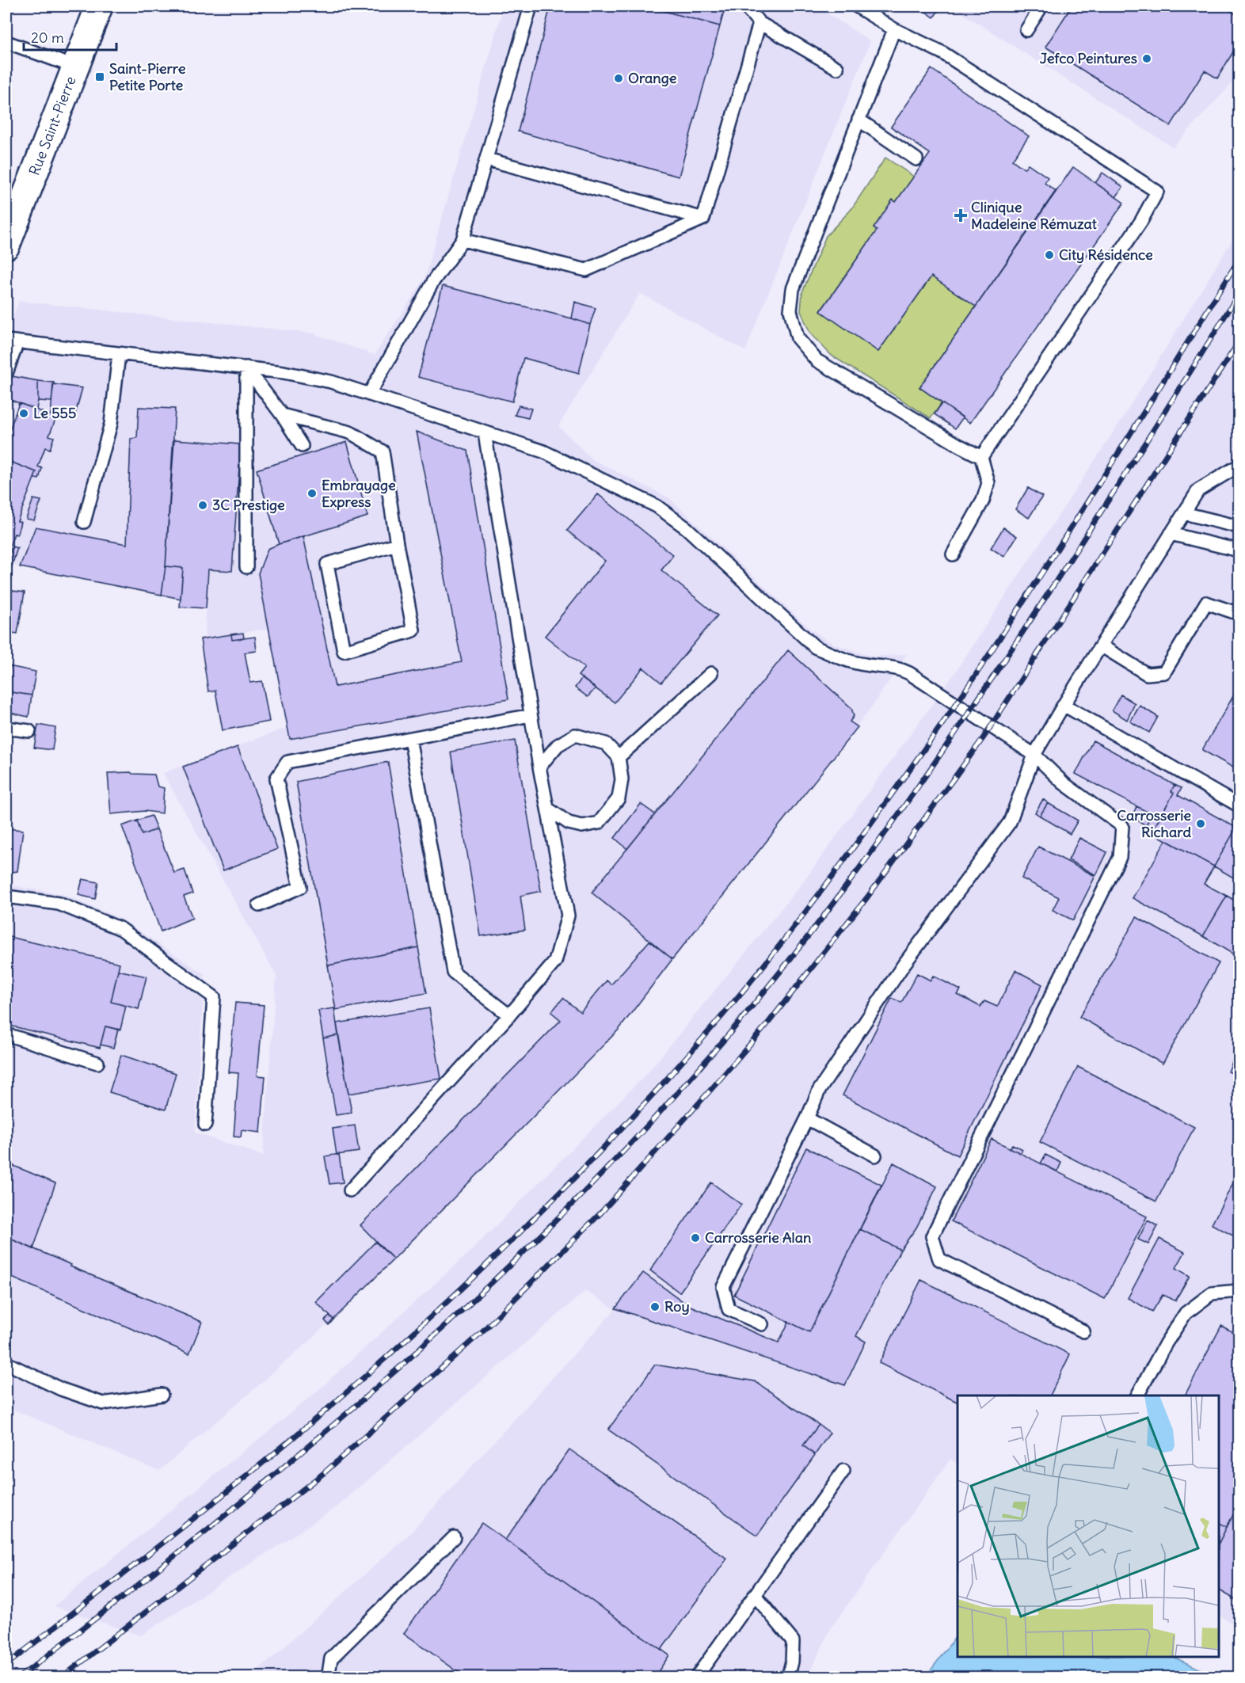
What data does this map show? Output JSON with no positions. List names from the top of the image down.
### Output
{
  "streets": {
    "main road": ["Rue Saint-Pierre"]
  },
  "places": {
    "other": [
      "Jefco Peintures",
      "Orange",
      "City Résidence",
      "Le 555",
      "Embrayage Express",
      "3C Prestige",
      "Carrosserie Richard",
      "Carrosserie Alan",
      "Roy"
    ],
    "transit": ["Saint-Pierre Petite Porte"],
    "health": ["Clinique Madeleine Rémuzat"]
  },
  "scale_bar": "20 m"
}
